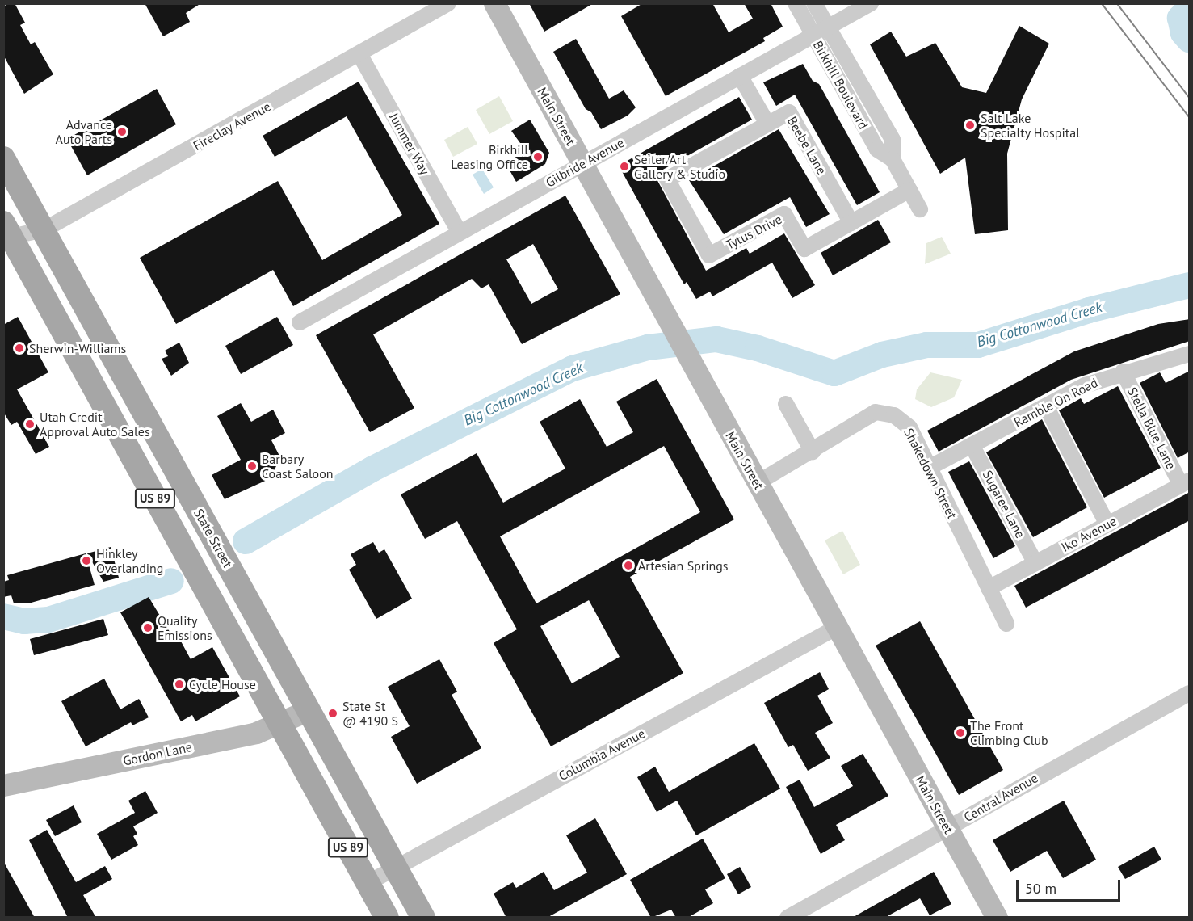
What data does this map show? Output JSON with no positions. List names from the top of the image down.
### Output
{
  "streets": {
    "main road": ["US 89", "State Street"],
    "street": [
      "Birkhill Boulevard",
      "Main Street",
      "Fireclay Avenue",
      "Jummer Way",
      "Beebe Lane",
      "Gilbride Avenue",
      "Tytus Drive",
      "Ramble On Road",
      "Stella Blue Lane",
      "Shakedown Street",
      "Sugaree Lane",
      "Iko Avenue",
      "Gordon Lane",
      "Columbia Avenue",
      "Central Avenue"
    ]
  },
  "crossings": [
    ["Birkhill Boulevard", "Gilbride Avenue"],
    ["Birkhill Boulevard", "Tytus Drive"],
    ["Main Street", "Gilbride Avenue"],
    ["Main Street", "Shakedown Street"],
    ["Main Street", "Columbia Avenue"],
    ["Main Street", "Central Avenue"],
    ["Fireclay Avenue", "Jummer Way"],
    ["Fireclay Avenue", "US 89"],
    ["Fireclay Avenue", "State Street"],
    ["Jummer Way", "Gilbride Avenue"],
    ["Beebe Lane", "Tytus Drive"],
    ["Ramble On Road", "Stella Blue Lane"],
    ["Ramble On Road", "Shakedown Street"],
    ["Ramble On Road", "Sugaree Lane"],
    ["Stella Blue Lane", "Iko Avenue"],
    ["Shakedown Street", "Iko Avenue"],
    ["US 89", "Gordon Lane"],
    ["US 89", "Columbia Avenue"],
    ["Sugaree Lane", "Iko Avenue"],
    ["State Street", "Gordon Lane"],
    ["State Street", "Columbia Avenue"]
  ],
  "water": ["Big Cottonwood Creek"],
  "places": [
    "Salt Lake Specialty Hospital",
    "Advance Auto Parts",
    "Birkhill Leasing Office",
    "Seiter Art Gallery & Studio",
    "Sherwin-Williams",
    "Utah Credit Approval Auto Sales",
    "Barbary Coast Saloon",
    "Hinkley Overlanding",
    "Artesian Springs",
    "Quality Emissions",
    "Cycle House",
    "State St @ 4190 S",
    "The Front Climbing Club"
  ],
  "scale_bar": "50 m"
}
